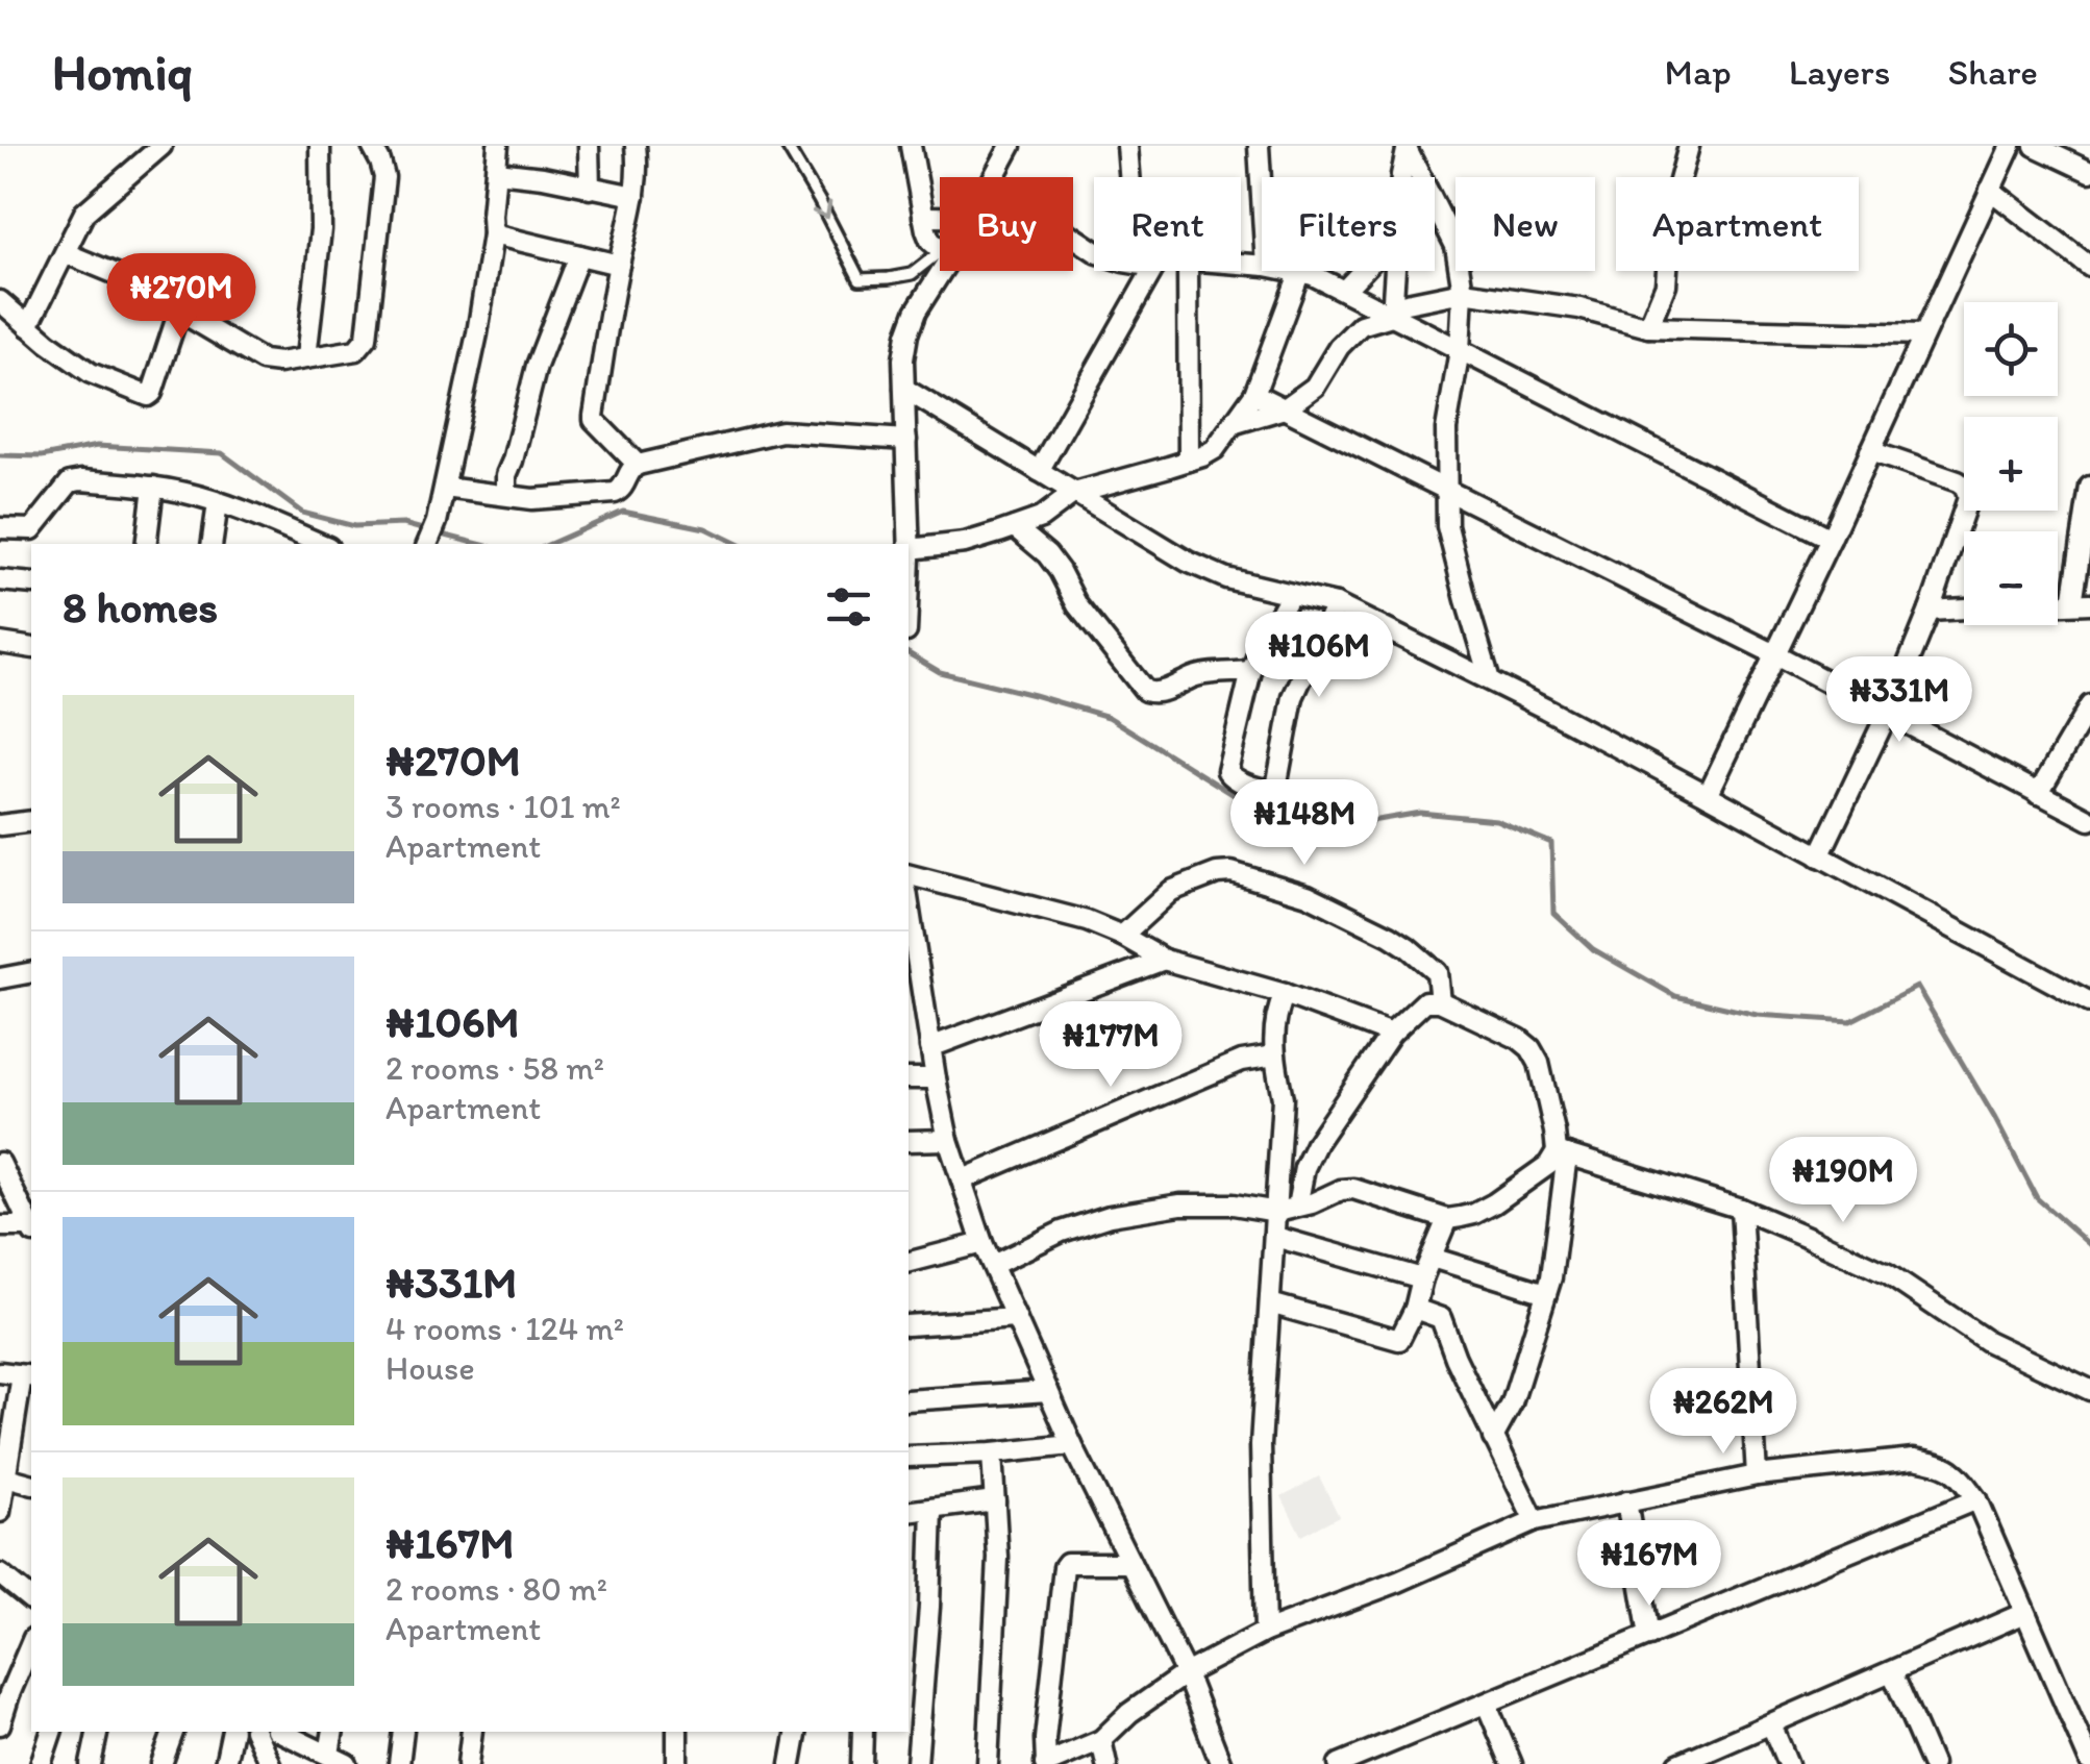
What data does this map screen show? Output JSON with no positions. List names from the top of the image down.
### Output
{
  "page": {
    "header": "Homiq",
    "nav": ["Map", "Layers", "Share"],
    "chip": [
      "Buy",
      "Rent",
      "Filters",
      "New",
      "Apartment"
    ],
    "price": [
      "₦270M",
      "₦106M",
      "₦331M",
      "₦148M",
      "₦177M",
      "₦190M",
      "₦262M",
      "₦167M"
    ],
    "map_buttons": ["+", "−"],
    "heading": "8 homes",
    "list": [
      {
        "name": "₦270M",
        "note": "3 rooms · 101 m² · Apartment"
      },
      {
        "name": "₦106M",
        "note": "2 rooms · 58 m² · Apartment"
      },
      {
        "name": "₦331M",
        "note": "4 rooms · 124 m² · House"
      },
      {
        "name": "₦167M",
        "note": "2 rooms · 80 m² · Apartment"
      }
    ]
  }
}
